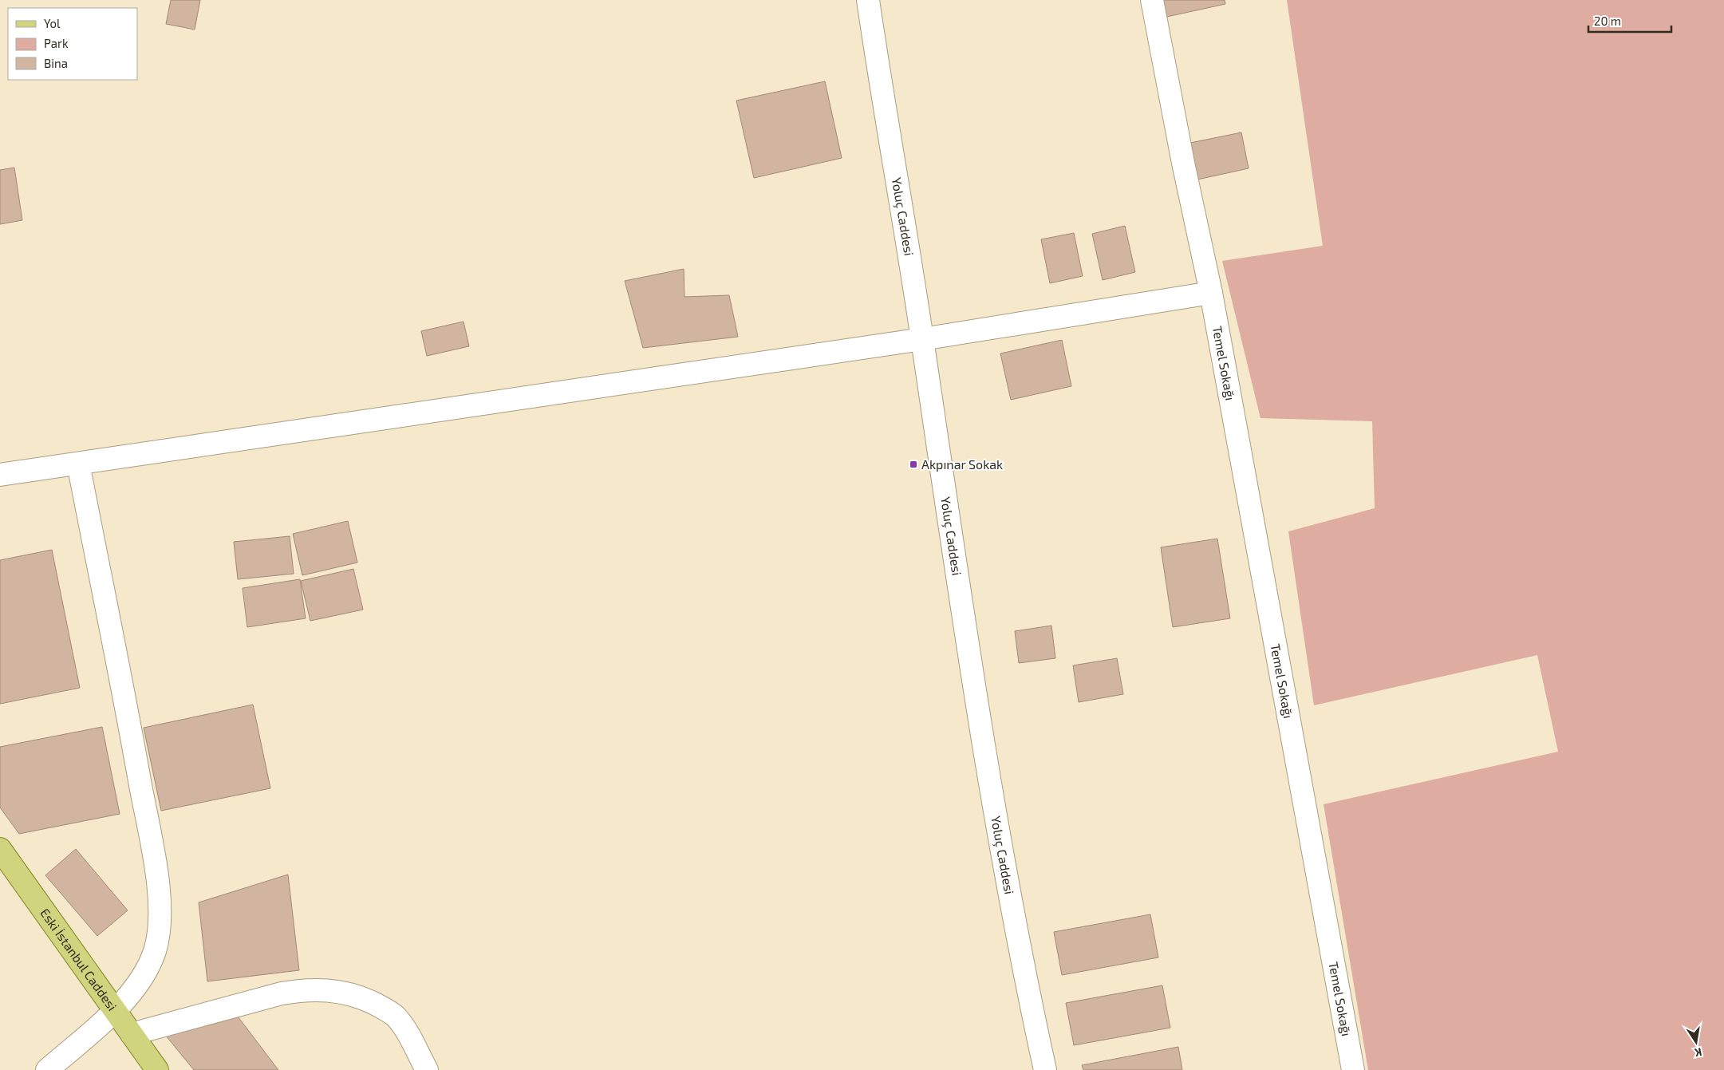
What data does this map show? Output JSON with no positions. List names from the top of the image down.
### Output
{
  "streets": {
    "main road": ["Eski İstanbul Caddesi"],
    "street": ["Yoluç Caddesi", "Temel Sokağı"]
  },
  "places": {
    "transit": ["Akpınar Sokak"]
  },
  "legend": ["Yol", "Park", "Bina"],
  "scale_bar": "20 m",
  "north": "bottom"
}
